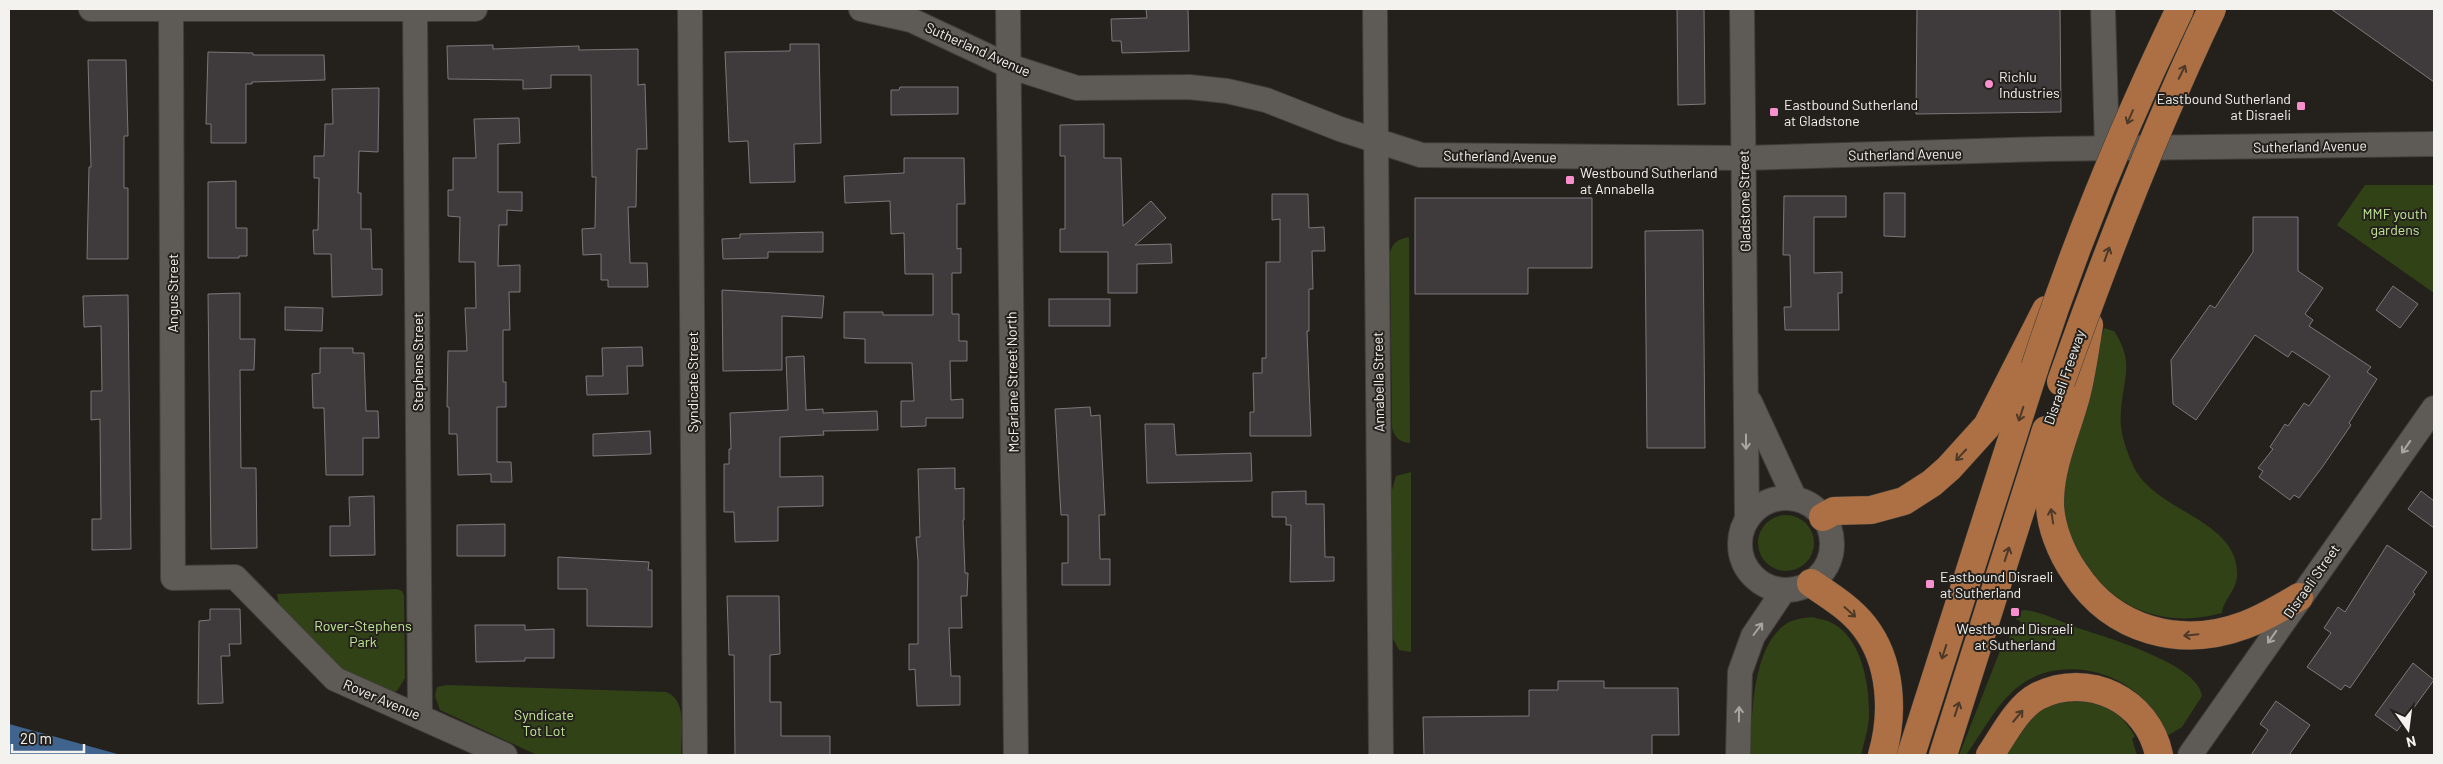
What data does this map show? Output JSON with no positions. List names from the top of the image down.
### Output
{
  "streets": {
    "main road": ["Disraeli Freeway"],
    "street": [
      "Sutherland Avenue",
      "Gladstone Street",
      "Angus Street",
      "Stephens Street",
      "Syndicate Street",
      "McFarlane Street North",
      "Annabella Street",
      "Disraeli Street",
      "Rover Avenue"
    ]
  },
  "crossings": [
    ["Sutherland Avenue", "Gladstone Street"],
    ["Sutherland Avenue", "McFarlane Street North"],
    ["Sutherland Avenue", "Annabella Street"],
    ["Angus Street", "Rover Avenue"],
    ["Stephens Street", "Rover Avenue"]
  ],
  "one_way": ["Disraeli Street"],
  "parks": ["MMF youth gardens", "Rover-Stephens Park", "Syndicate Tot Lot"],
  "places": {
    "other": ["Richlu Industries"],
    "transit": [
      "Eastbound Sutherland at Disraeli",
      "Eastbound Sutherland at Gladstone",
      "Westbound Sutherland at Annabella",
      "Eastbound Disraeli at Sutherland",
      "Westbound Disraeli at Sutherland"
    ]
  },
  "scale_bar": "20 m",
  "north": "bottom"
}
